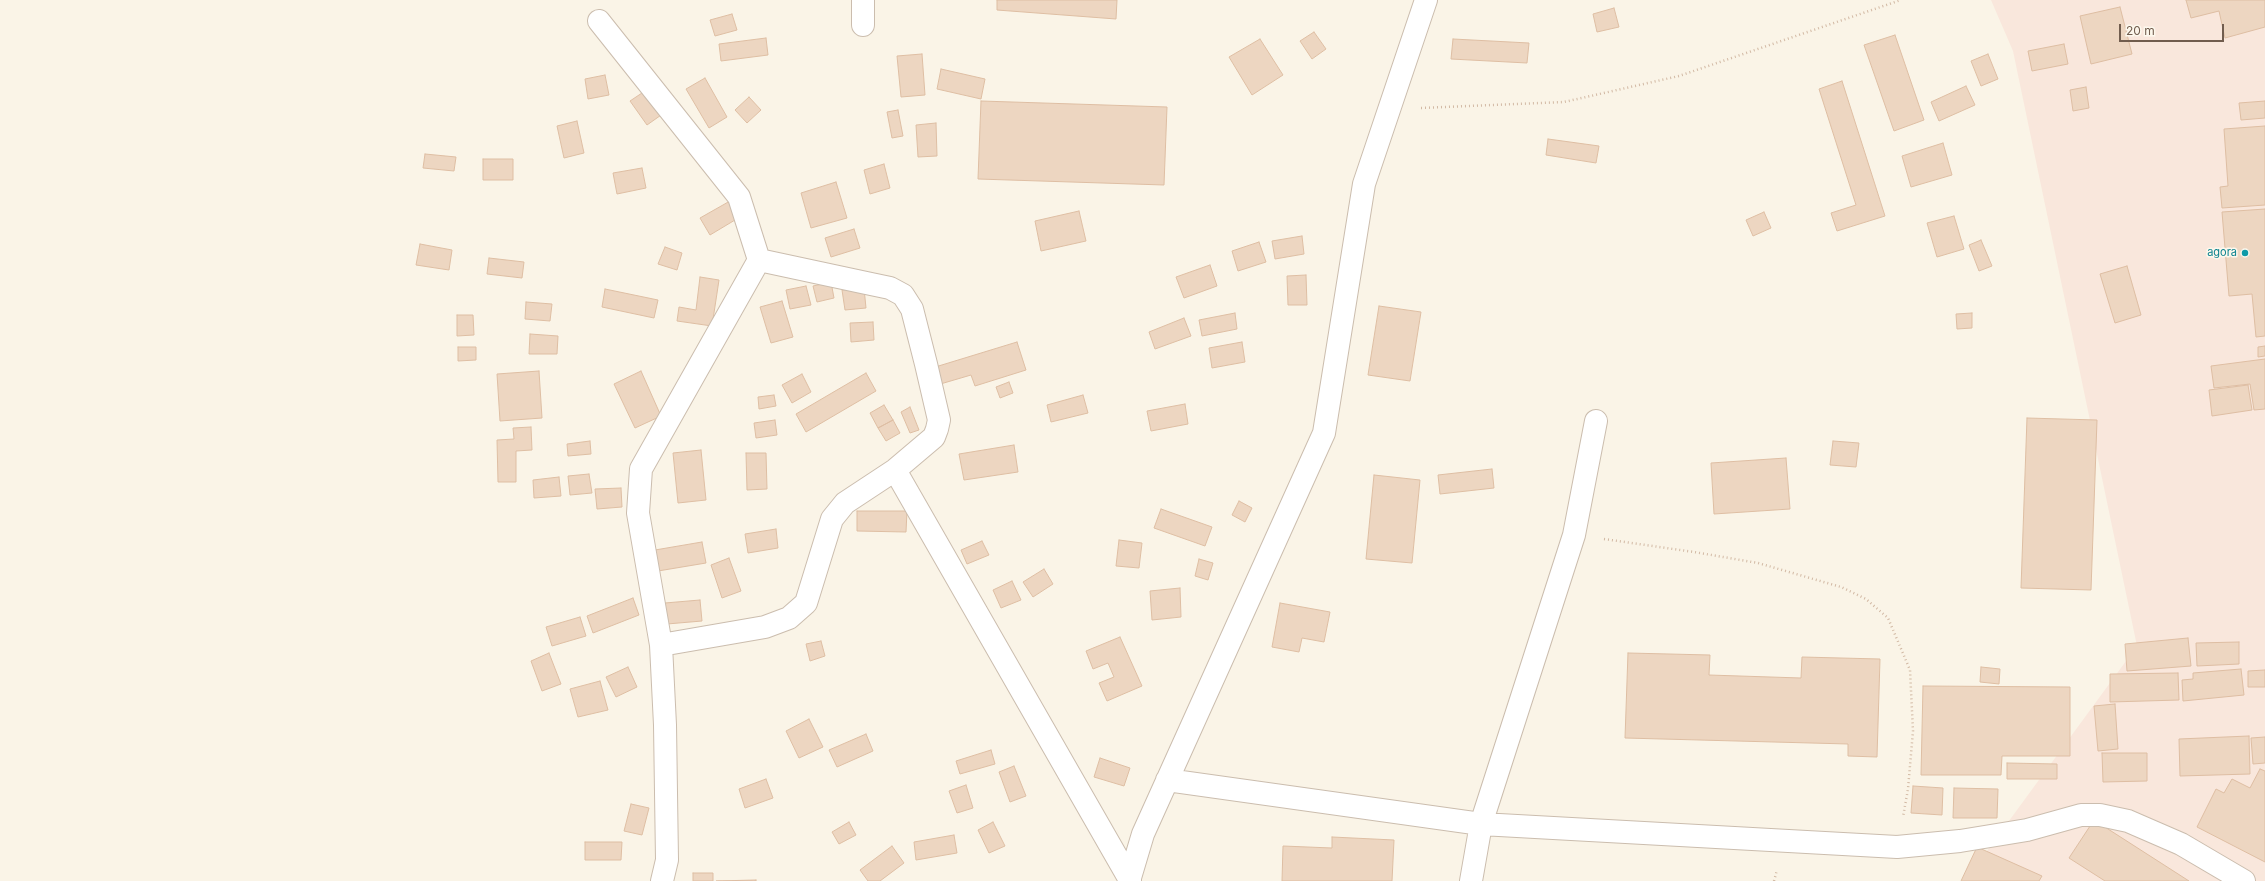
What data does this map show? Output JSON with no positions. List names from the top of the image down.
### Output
{
  "places": ["agora"],
  "scale_bar": "20 m"
}
